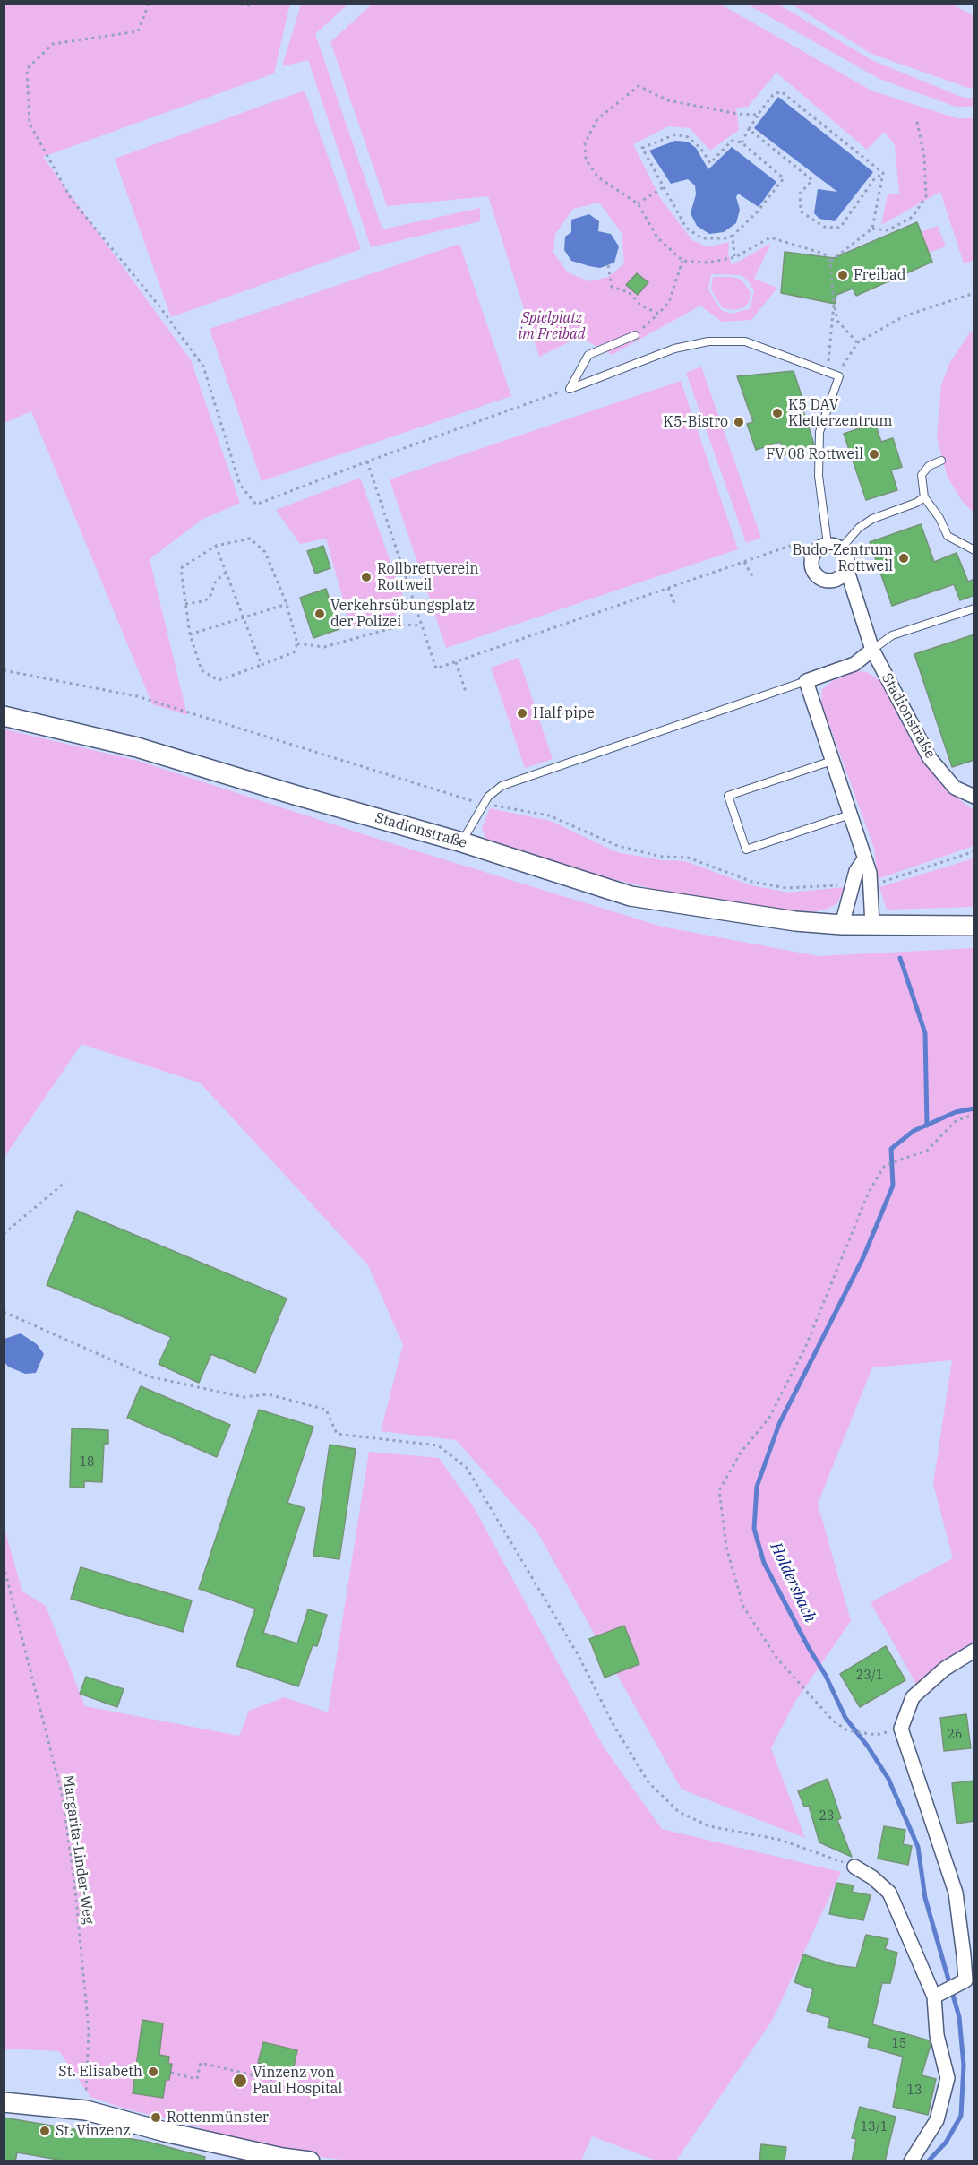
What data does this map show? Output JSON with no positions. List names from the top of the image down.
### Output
{
  "streets": {
    "street": ["Stadionstraße"],
    "path": ["Margarita-Linder-Weg"]
  },
  "water": ["Holdersbach"],
  "parks": ["Spielplatz im Freibad"],
  "places": [
    "Freibad",
    "K5 DAV Kletterzentrum",
    "K5-Bistro",
    "FV 08 Rottweil",
    "Budo-Zentrum Rottweil",
    "Rollbrettverein Rottweil",
    "Verkehrsübungsplatz der Polizei",
    "Half pipe",
    "St. Elisabeth",
    "Vinzenz von Paul Hospital",
    "Rottenmünster",
    "St. Vinzenz"
  ],
  "house_numbers": [
    "18",
    "23/1",
    "26",
    "23",
    "15",
    "13",
    "13/1"
  ]
}
